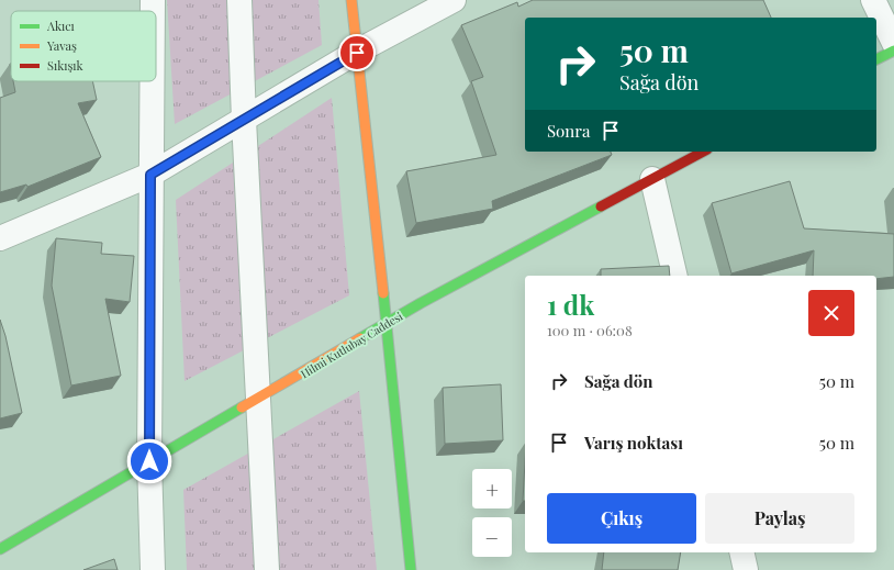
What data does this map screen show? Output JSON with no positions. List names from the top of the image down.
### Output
{
  "streets": {
    "street": ["Hilmi Kutlubay Caddesi"]
  },
  "legend": ["Akıcı", "Yavaş", "Sıkışık"],
  "page": {
    "turn": ["50 m", "Sağa dön"],
    "then": "Sonra",
    "heading": ["1 dk", "100 m · 06:08"],
    "list": [
      {
        "name": "Sağa dön",
        "value": "50 m"
      },
      {
        "name": "Varış noktası",
        "value": "50 m"
      }
    ],
    "map_buttons": ["+", "−"],
    "buttons": ["Çıkış", "Paylaş"]
  }
}
